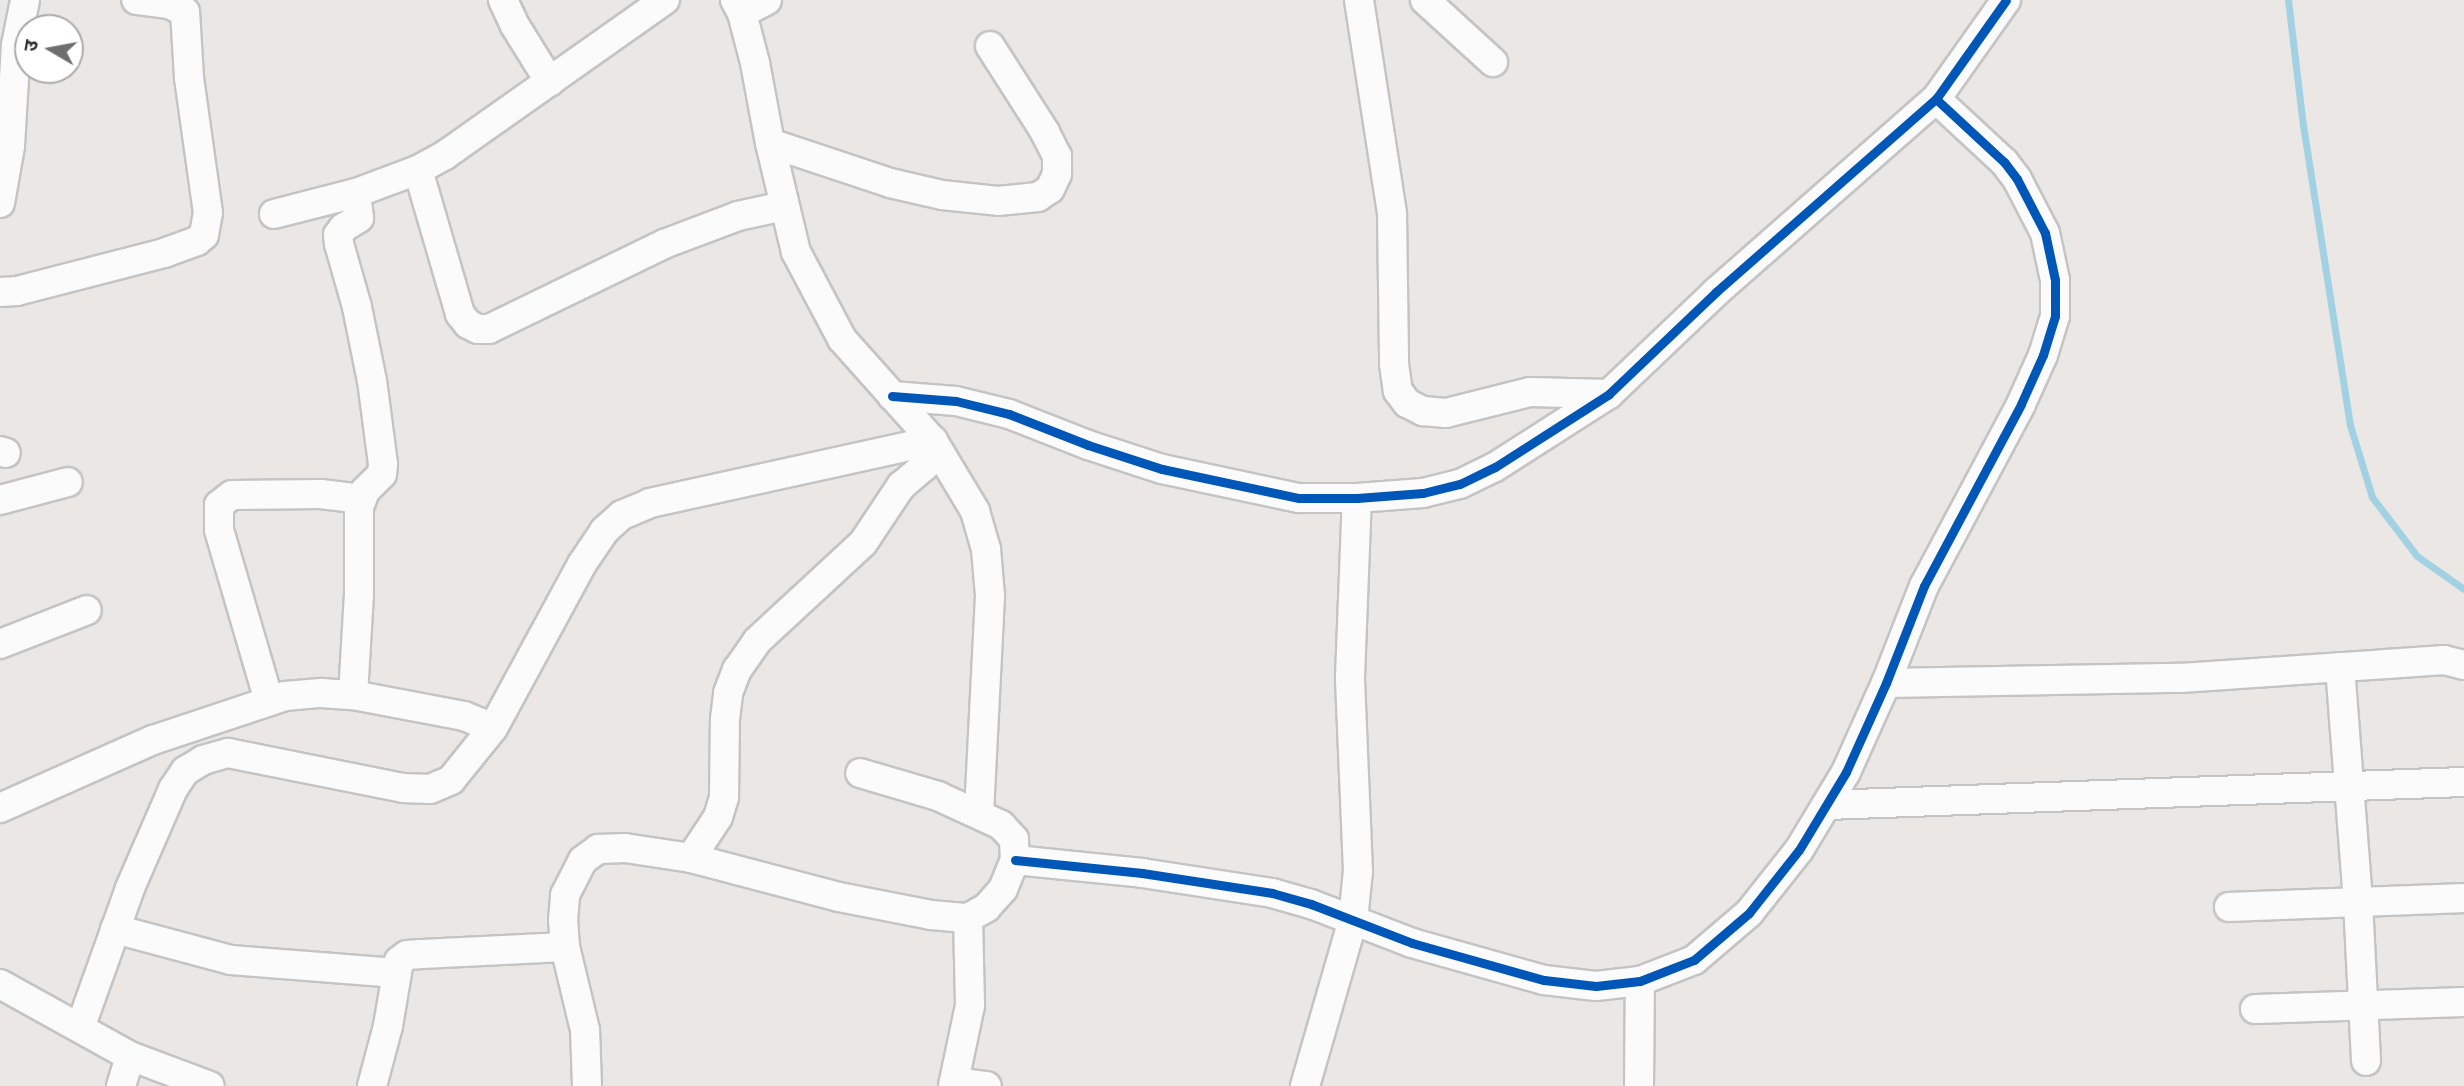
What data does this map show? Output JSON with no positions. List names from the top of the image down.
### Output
{
  "north": "left"
}
